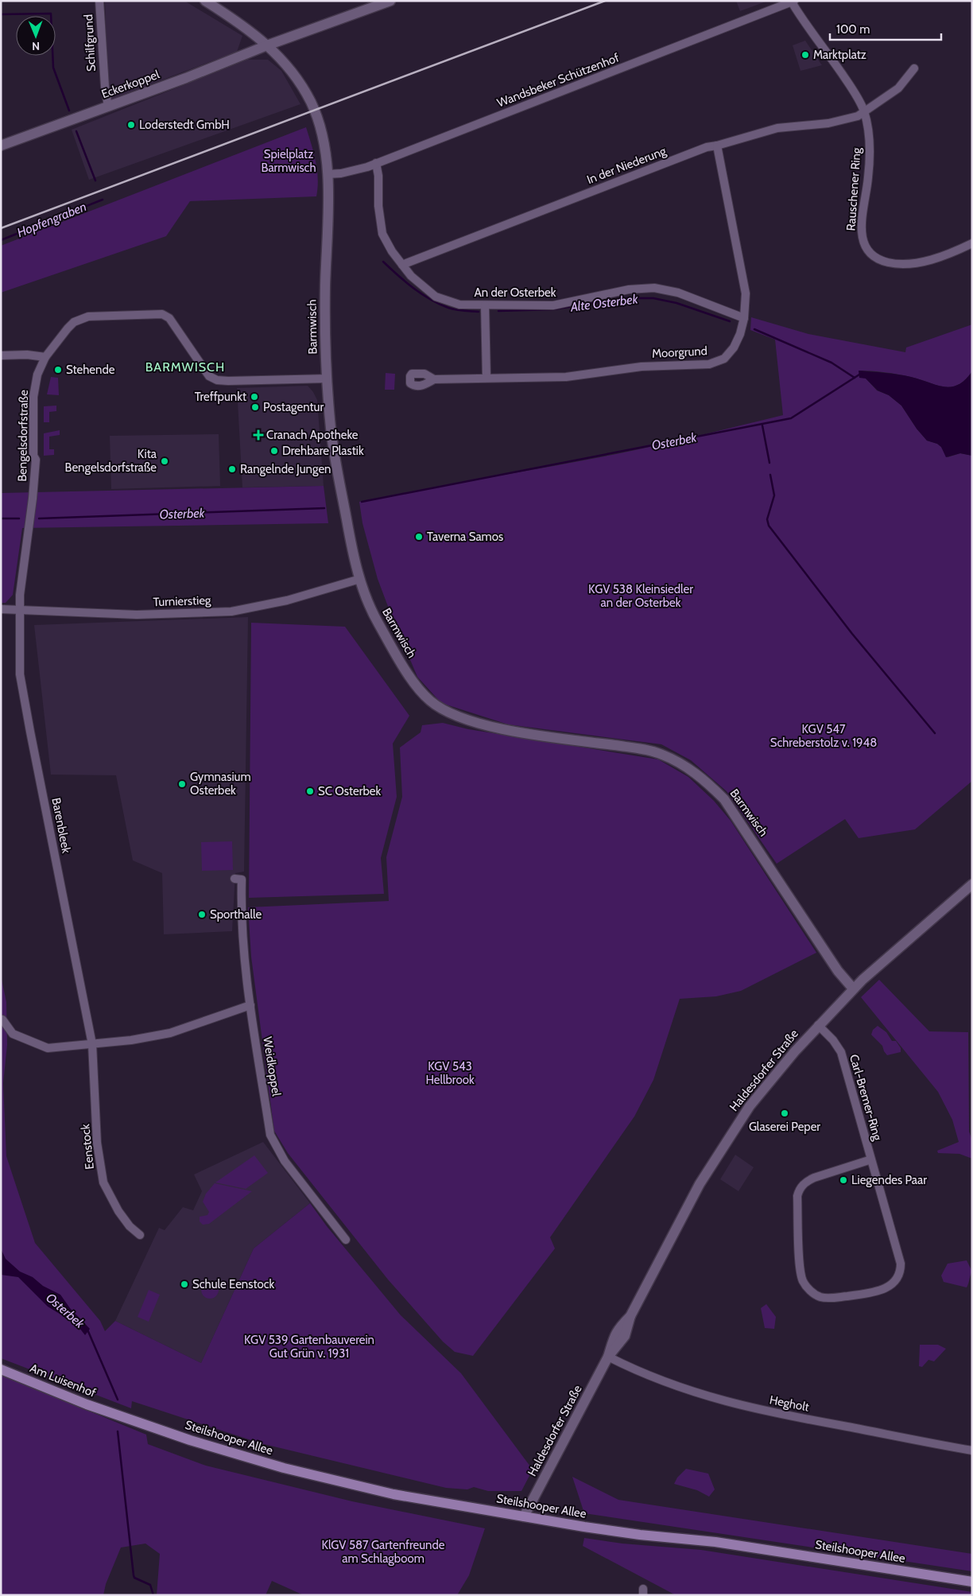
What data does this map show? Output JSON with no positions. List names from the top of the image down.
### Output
{
  "streets": {
    "main road": ["Am Luisenhof", "Steilshooper Allee"],
    "street": [
      "Schilfgrund",
      "Wandsbeker Schützenhof",
      "Eckerkoppel",
      "In der Niederung",
      "Rauschener Ring",
      "An der Osterbek",
      "Barmwisch",
      "Moorgrund",
      "Bengelsdorfstraße",
      "Turnierstieg",
      "Barenbleek",
      "Weidkoppel",
      "Haldesdorfer Straße",
      "Carl-Bremer-Ring",
      "Eenstock",
      "Hegholt"
    ]
  },
  "crossings": [
    ["Schilfgrund", "Eckerkoppel"],
    ["Wandsbeker Schützenhof", "Rauschener Ring"],
    ["Wandsbeker Schützenhof", "An der Osterbek"],
    ["Wandsbeker Schützenhof", "Barmwisch"],
    ["Eckerkoppel", "Barmwisch"],
    ["In der Niederung", "Rauschener Ring"],
    ["In der Niederung", "An der Osterbek"],
    ["In der Niederung", "Moorgrund"],
    ["An der Osterbek", "Moorgrund"],
    ["Barmwisch", "Bengelsdorfstraße"],
    ["Barmwisch", "Turnierstieg"],
    ["Barmwisch", "Haldesdorfer Straße"],
    ["Bengelsdorfstraße", "Turnierstieg"],
    ["Bengelsdorfstraße", "Barenbleek"],
    ["Turnierstieg", "Barenbleek"],
    ["Barenbleek", "Eenstock"],
    ["Haldesdorfer Straße", "Carl-Bremer-Ring"],
    ["Haldesdorfer Straße", "Hegholt"],
    ["Haldesdorfer Straße", "Steilshooper Allee"],
    ["Am Luisenhof", "Steilshooper Allee"]
  ],
  "districts": ["BARMWISCH"],
  "water": ["Hopfengraben", "Alte Osterbek", "Osterbek"],
  "parks": [
    "Spielplatz Barmwisch",
    "KGV 538 Kleinsiedler an der Osterbek",
    "KGV 547 Schreberstolz v. 1948",
    "KGV 543 Hellbrook",
    "KGV 539 Gartenbauverein Gut Grün v. 1931",
    "KlGV 587 Gartenfreunde am Schlagboom"
  ],
  "places": {
    "other": [
      "Marktplatz",
      "Loderstedt GmbH",
      "Stehende",
      "Treffpunkt",
      "Postagentur",
      "Drehbare Plastik",
      "Kita Bengelsdorfstraße",
      "Rangelnde Jungen",
      "Taverna Samos",
      "Gymnasium Osterbek",
      "SC Osterbek",
      "Sporthalle",
      "Glaserei Peper",
      "Liegendes Paar",
      "Schule Eenstock"
    ],
    "health": ["Cranach Apotheke"]
  },
  "scale_bar": "100 m",
  "north": "bottom"
}
